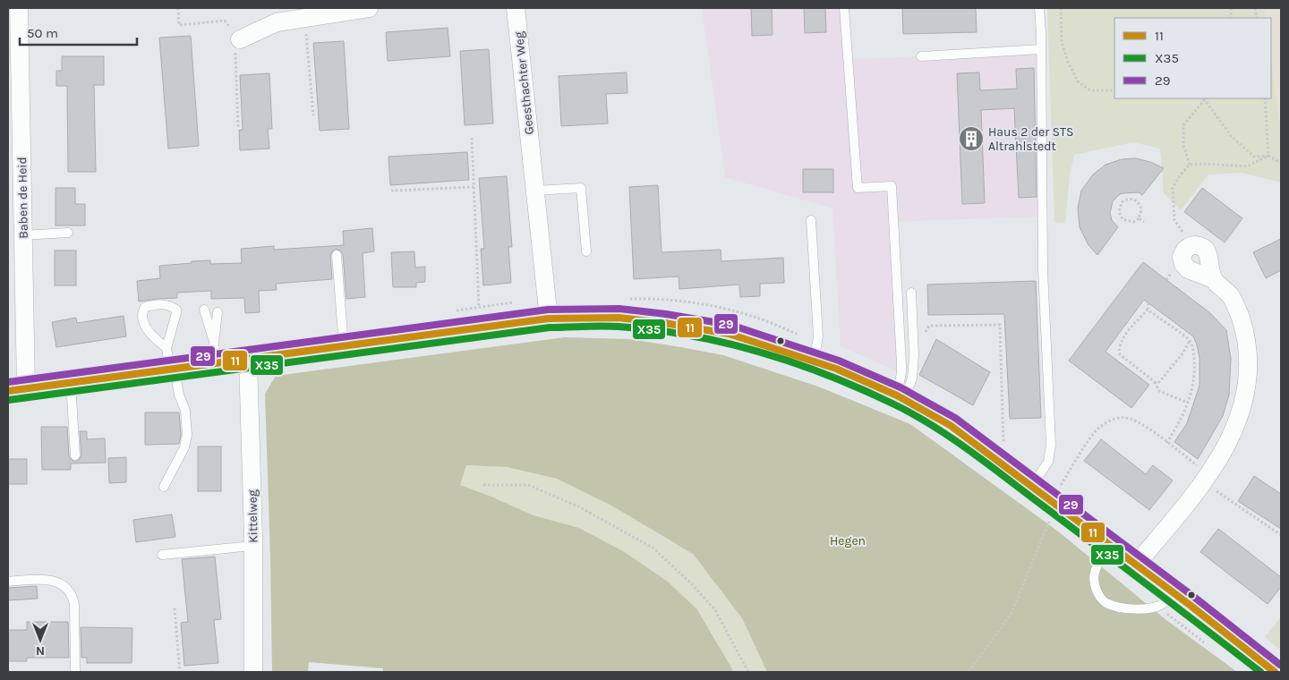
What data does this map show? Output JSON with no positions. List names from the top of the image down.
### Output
{
  "streets": {
    "street": ["Geesthachter Weg", "Baben de Heid", "Kittelweg"]
  },
  "parks": ["Hegen"],
  "places": {
    "building": ["Haus 2 der STS Altrahlstedt"]
  },
  "lines": ["transit line 29", "transit line 11", "transit line X35"],
  "legend": ["11", "X35", "29"],
  "scale_bar": "50 m",
  "north": "bottom"
}
